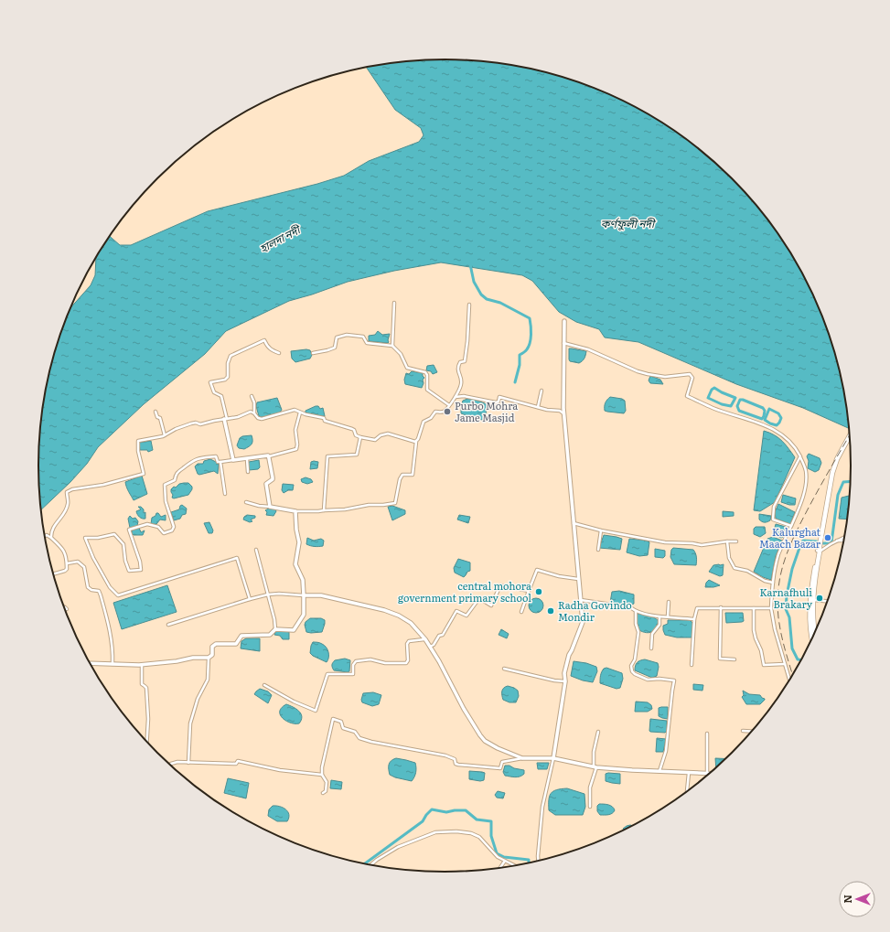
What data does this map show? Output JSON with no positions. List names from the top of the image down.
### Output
{
  "water": ["কর্ণফুলী নদী", "হালদা নদী"],
  "places": [
    "Purbo Mohra Jame Masjid",
    "Kalurghat Maach Bazar",
    "central mohora government primary school",
    "Karnafhuli Brakary",
    "Radha Govindo Mondir"
  ],
  "north": "left"
}
